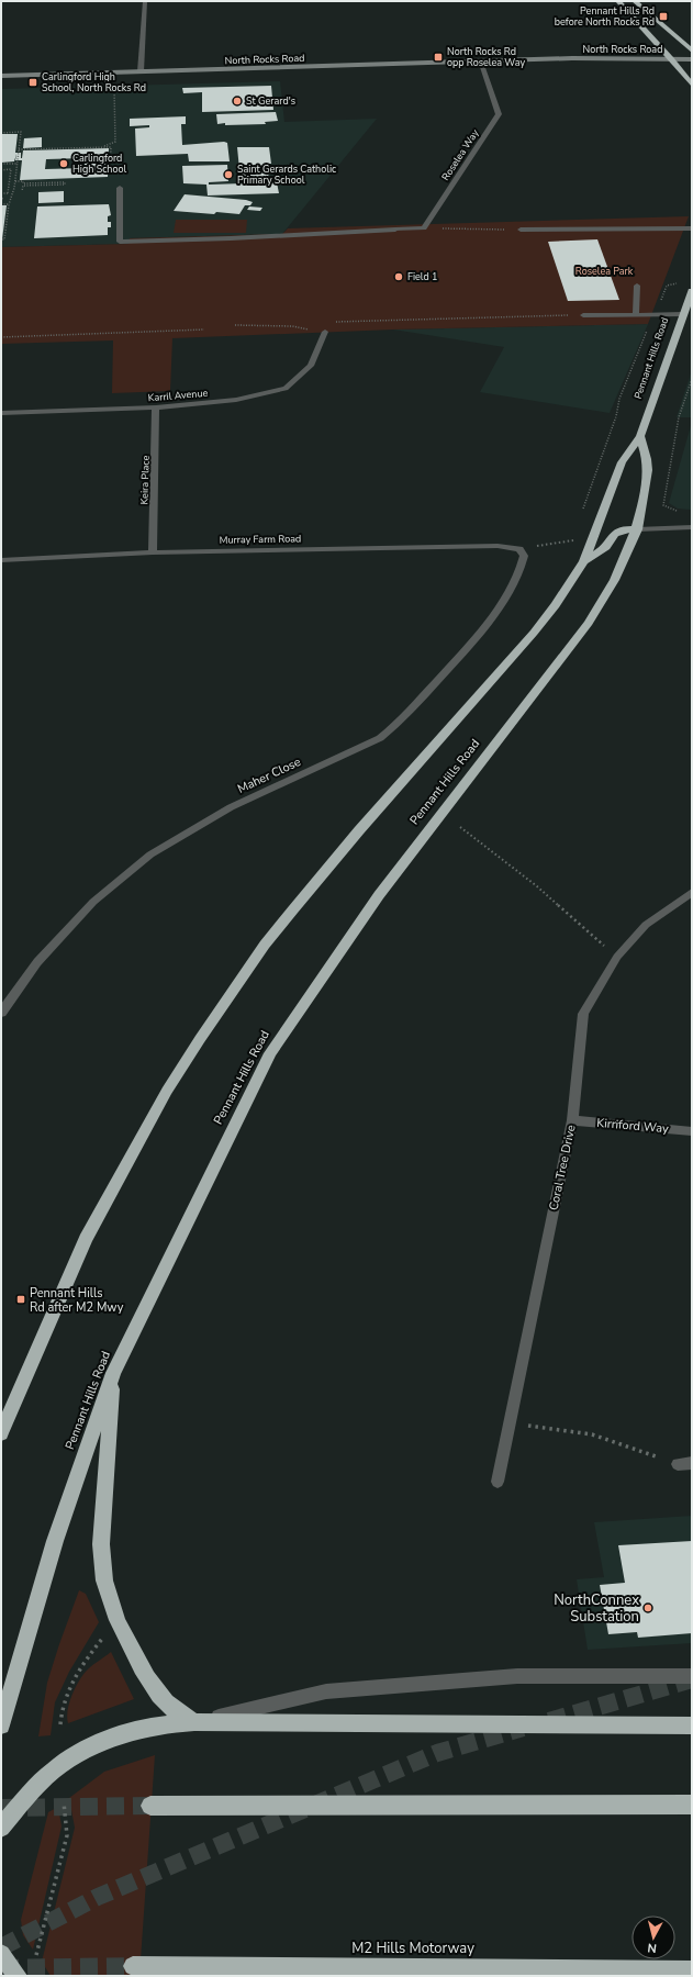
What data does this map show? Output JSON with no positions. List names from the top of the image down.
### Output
{
  "streets": {
    "highway": ["Pennant Hills Road", "M2 Hills Motorway"],
    "street": [
      "North Rocks Road",
      "Roselea Way",
      "Karril Avenue",
      "Keira Place",
      "Murray Farm Road",
      "Maher Close",
      "Kirriford Way",
      "Coral Tree Drive"
    ]
  },
  "crossings": [
    ["North Rocks Road", "Roselea Way"],
    ["Karril Avenue", "Keira Place"],
    ["Keira Place", "Murray Farm Road"],
    ["Murray Farm Road", "Maher Close"],
    ["Kirriford Way", "Coral Tree Drive"]
  ],
  "parks": ["Roselea Park"],
  "places": {
    "transit": [
      "Pennant Hills Rd before North Rocks Rd",
      "North Rocks Rd opp Roselea Way",
      "Carlingford High School, North Rocks Rd",
      "Pennant Hills Rd after M2 Mwy"
    ],
    "other": [
      "St Gerard's",
      "Carlingford High School",
      "Saint Gerards Catholic Primary School",
      "Field 1",
      "NorthConnex Substation"
    ]
  },
  "north": "bottom"
}
